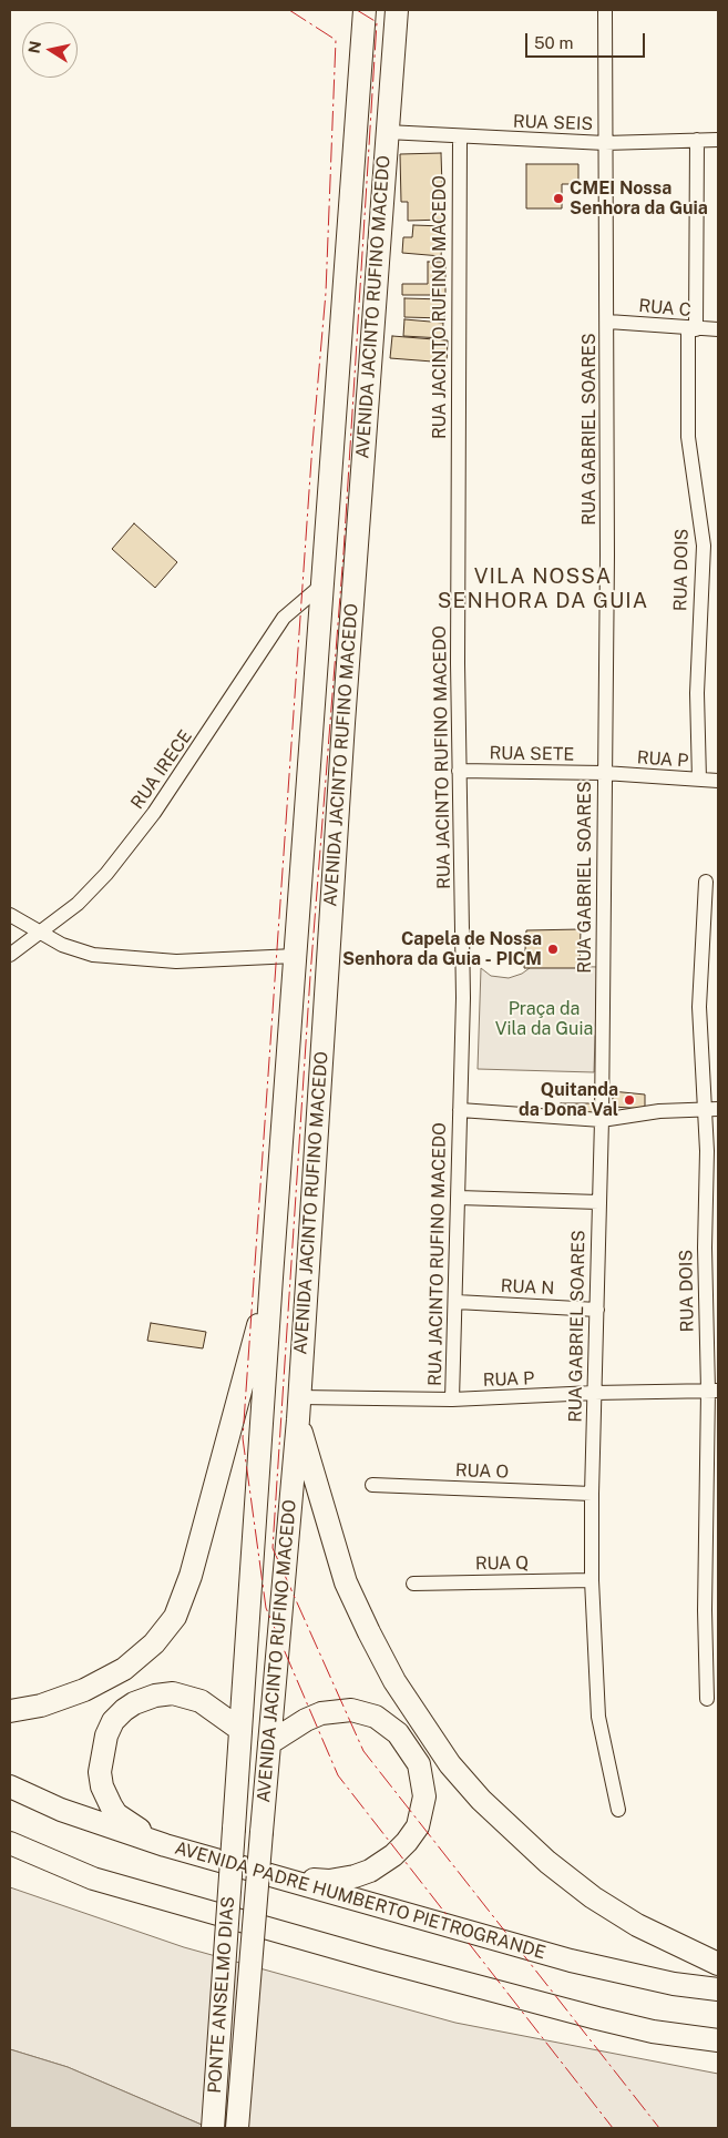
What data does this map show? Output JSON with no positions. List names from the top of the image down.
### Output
{
  "streets": {
    "main road": ["AVENIDA JACINTO RUFINO MACEDO", "AVENIDA PADRE HUMBERTO PIETROGRANDE", "PONTE ANSELMO DIAS"],
    "street": [
      "RUA SEIS",
      "RUA JACINTO RUFINO MACEDO",
      "RUA C",
      "RUA GABRIEL SOARES",
      "RUA DOIS",
      "RUA SETE",
      "RUA P",
      "RUA IRECE",
      "RUA N",
      "RUA O",
      "RUA Q"
    ]
  },
  "crossings": [
    ["RUA SEIS", "AVENIDA JACINTO RUFINO MACEDO"],
    ["RUA SEIS", "RUA JACINTO RUFINO MACEDO"],
    ["RUA SEIS", "RUA GABRIEL SOARES"],
    ["RUA SEIS", "RUA DOIS"],
    ["AVENIDA JACINTO RUFINO MACEDO", "RUA P"],
    ["AVENIDA JACINTO RUFINO MACEDO", "RUA IRECE"],
    ["AVENIDA JACINTO RUFINO MACEDO", "PONTE ANSELMO DIAS"],
    ["RUA JACINTO RUFINO MACEDO", "RUA GABRIEL SOARES"],
    ["RUA JACINTO RUFINO MACEDO", "RUA DOIS"],
    ["RUA JACINTO RUFINO MACEDO", "RUA SETE"],
    ["RUA JACINTO RUFINO MACEDO", "RUA P"],
    ["RUA JACINTO RUFINO MACEDO", "RUA N"],
    ["RUA C", "RUA GABRIEL SOARES"],
    ["RUA C", "RUA DOIS"],
    ["RUA GABRIEL SOARES", "RUA SETE"],
    ["RUA GABRIEL SOARES", "RUA P"],
    ["RUA GABRIEL SOARES", "RUA N"],
    ["RUA GABRIEL SOARES", "RUA O"],
    ["RUA GABRIEL SOARES", "RUA Q"],
    ["RUA DOIS", "RUA P"],
    ["RUA SETE", "RUA P"]
  ],
  "districts": ["VILA NOSSA SENHORA DA GUIA"],
  "parks": ["Praça da Vila da Guia"],
  "places": ["CMEI Nossa Senhora da Guia", "Capela de Nossa Senhora da Guia - PICM", "Quitanda da Dona Val"],
  "scale_bar": "50 m",
  "north": "left"
}
